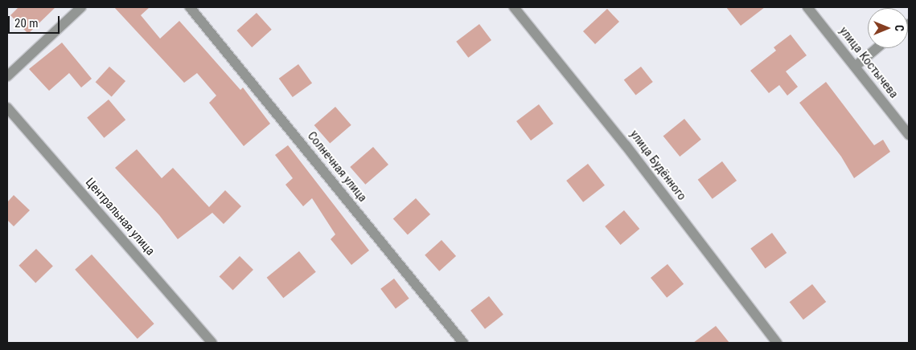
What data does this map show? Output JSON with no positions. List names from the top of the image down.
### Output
{
  "streets": {
    "street": [
      "улица Костычева",
      "улица Будённого",
      "Солнечная улица",
      "Центральная улица"
    ]
  },
  "scale_bar": "20 m",
  "north": "right"
}
